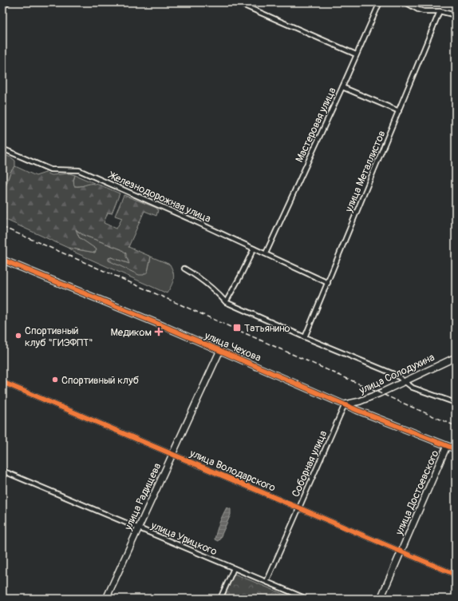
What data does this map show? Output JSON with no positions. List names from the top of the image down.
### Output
{
  "streets": {
    "street": [
      "Мастеровая улица",
      "улица Металлистов",
      "Железнодорожная улица",
      "улица Чехова",
      "улица Солодухина",
      "Соборная улица",
      "улица Володарского",
      "улица Достоевского",
      "улица Радищева",
      "улица Урицкого"
    ]
  },
  "crossings": [
    ["Мастеровая улица", "Железнодорожная улица"],
    ["улица Металлистов", "Железнодорожная улица"],
    ["улица Чехова", "улица Солодухина"],
    ["улица Чехова", "Соборная улица"],
    ["улица Чехова", "улица Достоевского"],
    ["улица Чехова", "улица Радищева"],
    ["улица Солодухина", "Соборная улица"],
    ["Соборная улица", "улица Володарского"],
    ["Соборная улица", "улица Урицкого"],
    ["улица Володарского", "улица Достоевского"],
    ["улица Володарского", "улица Радищева"],
    ["улица Радищева", "улица Урицкого"]
  ],
  "places": {
    "transit": ["Татьянино"],
    "health": ["Медиком"],
    "other": ["Спортивный клуб \"ГИЭФПТ\"", "Спортивный клуб"]
  }
}
